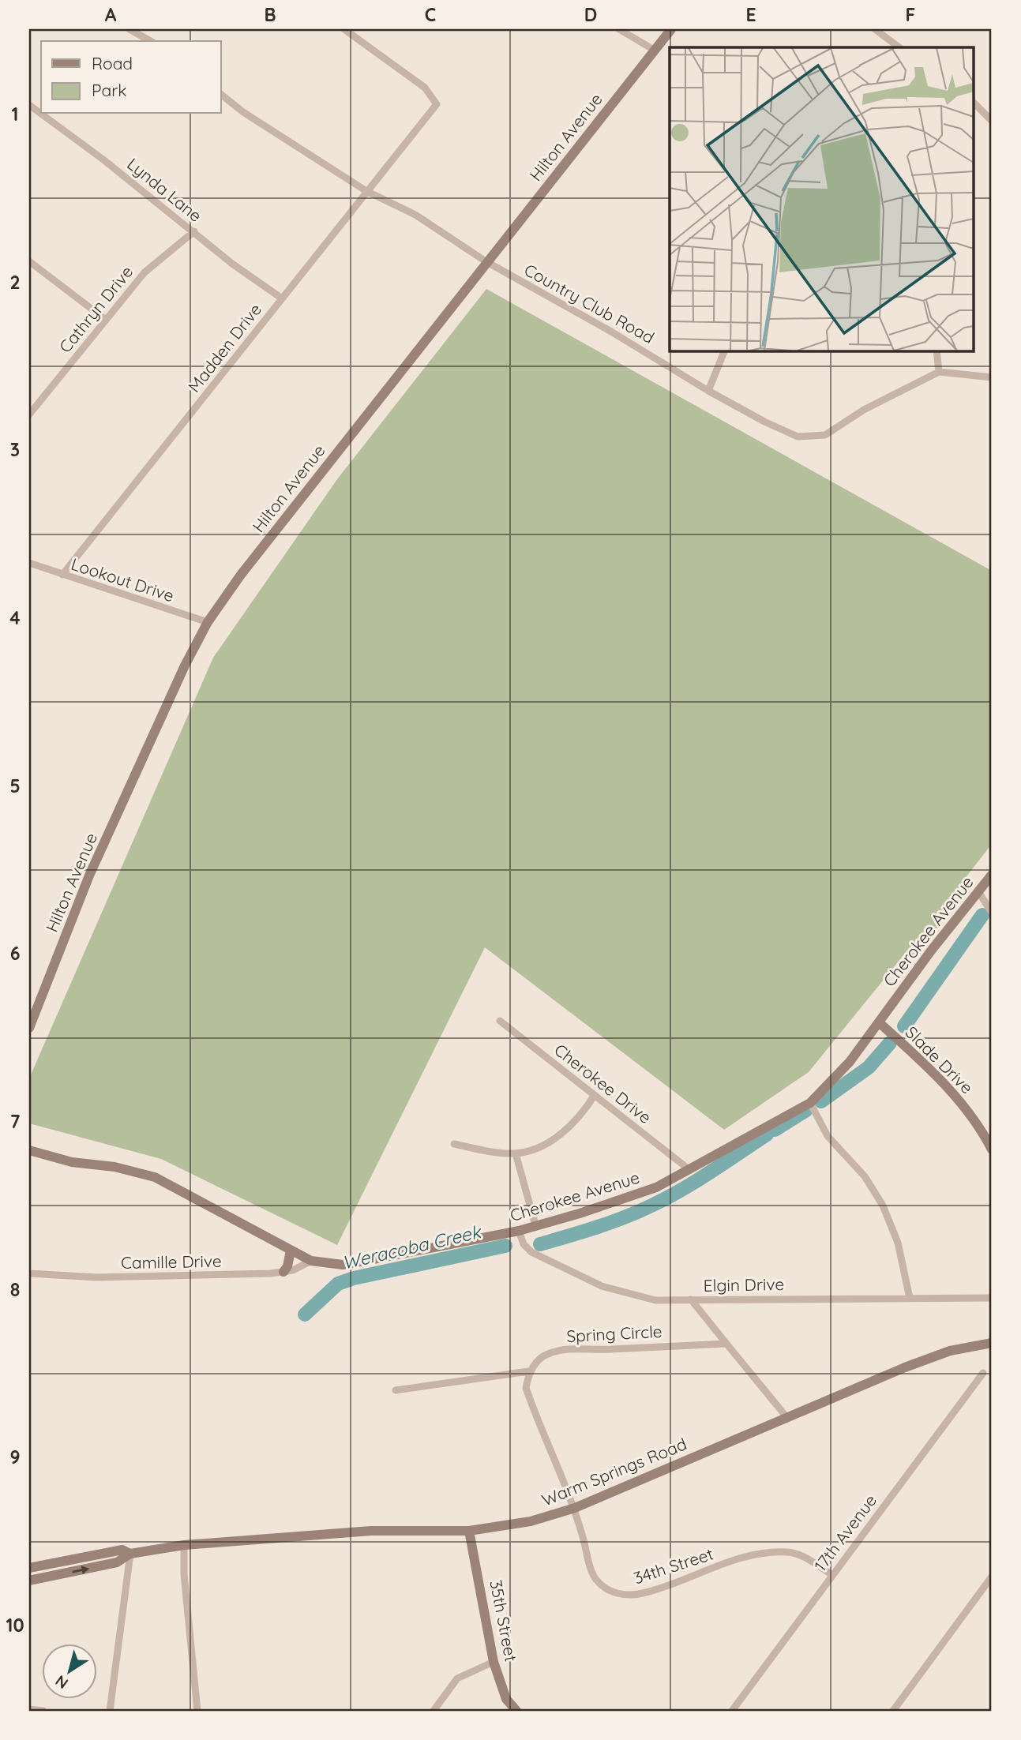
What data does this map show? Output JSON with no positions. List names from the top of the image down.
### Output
{
  "streets": {
    "street": [
      "Hilton Avenue",
      "Lynda Lane",
      "Country Club Road",
      "Cathryn Drive",
      "Madden Drive",
      "Lookout Drive",
      "Cherokee Avenue",
      "Slade Drive",
      "Cherokee Drive",
      "Camille Drive",
      "Elgin Drive",
      "Spring Circle",
      "Warm Springs Road",
      "17th Avenue",
      "34th Street",
      "35th Street"
    ]
  },
  "crossings": [
    ["Hilton Avenue", "Country Club Road"],
    ["Hilton Avenue", "Lookout Drive"],
    ["Lynda Lane", "Cathryn Drive"],
    ["Lynda Lane", "Madden Drive"],
    ["Country Club Road", "Madden Drive"],
    ["Madden Drive", "Lookout Drive"],
    ["Cherokee Avenue", "Slade Drive"],
    ["Cherokee Avenue", "Cherokee Drive"],
    ["Cherokee Avenue", "Camille Drive"],
    ["Cherokee Avenue", "Elgin Drive"],
    ["Warm Springs Road", "34th Street"],
    ["Warm Springs Road", "35th Street"],
    ["17th Avenue", "34th Street"]
  ],
  "water": ["Weracoba Creek"],
  "legend": ["Road", "Park"],
  "north": "bottom left",
  "grid": {
    "columns": [
      "A",
      "B",
      "C",
      "D",
      "E",
      "F"
    ],
    "rows": [
      "1",
      "2",
      "3",
      "4",
      "5",
      "6",
      "7",
      "8",
      "9",
      "10"
    ]
  }
}
